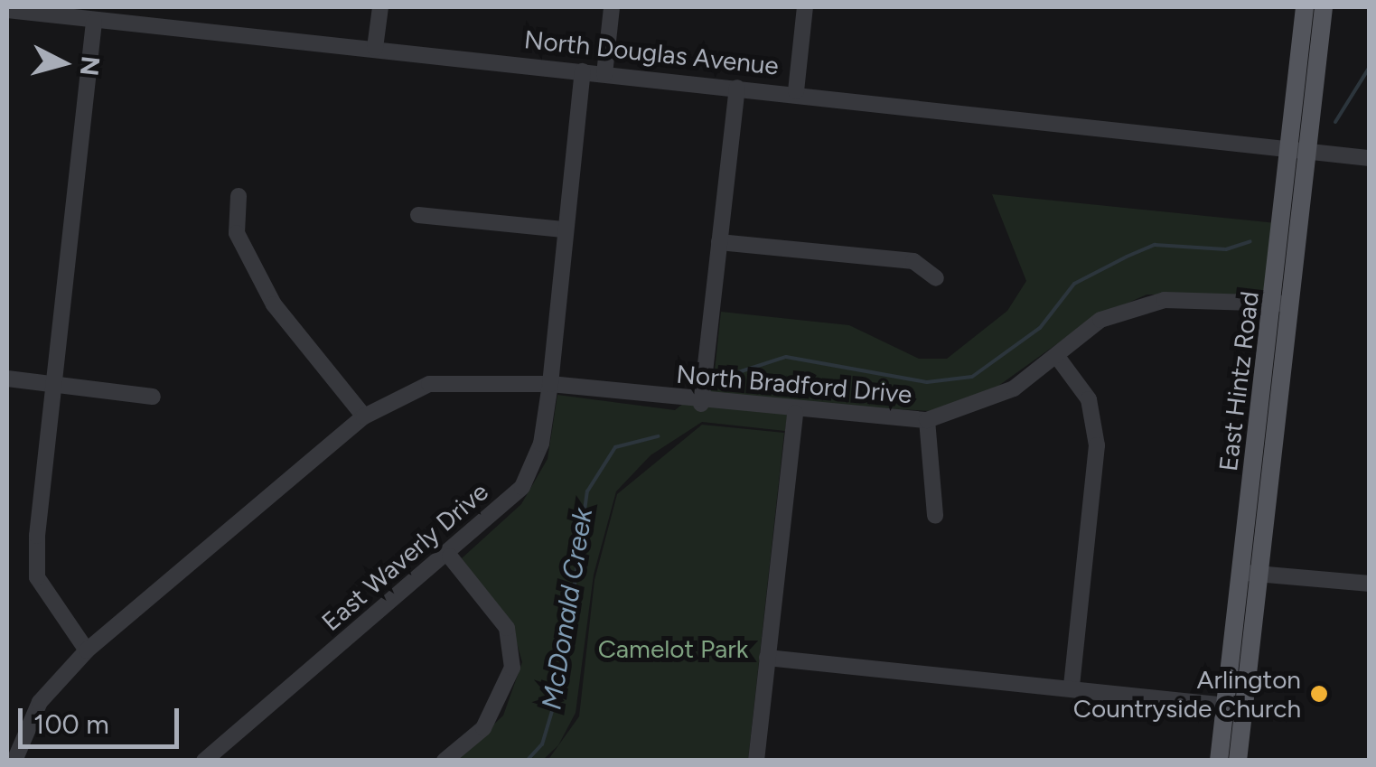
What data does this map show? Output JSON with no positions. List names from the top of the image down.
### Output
{
  "streets": {
    "main road": ["East Hintz Road"],
    "street": ["North Douglas Avenue", "North Bradford Drive", "East Waverly Drive"]
  },
  "crossings": [
    ["North Douglas Avenue", "East Hintz Road"],
    ["North Douglas Avenue", "East Waverly Drive"],
    ["East Hintz Road", "North Bradford Drive"],
    ["North Bradford Drive", "East Waverly Drive"]
  ],
  "water": ["McDonald Creek"],
  "parks": ["Camelot Park"],
  "places": ["Arlington Countryside Church"],
  "scale_bar": "100 m",
  "north": "right"
}
